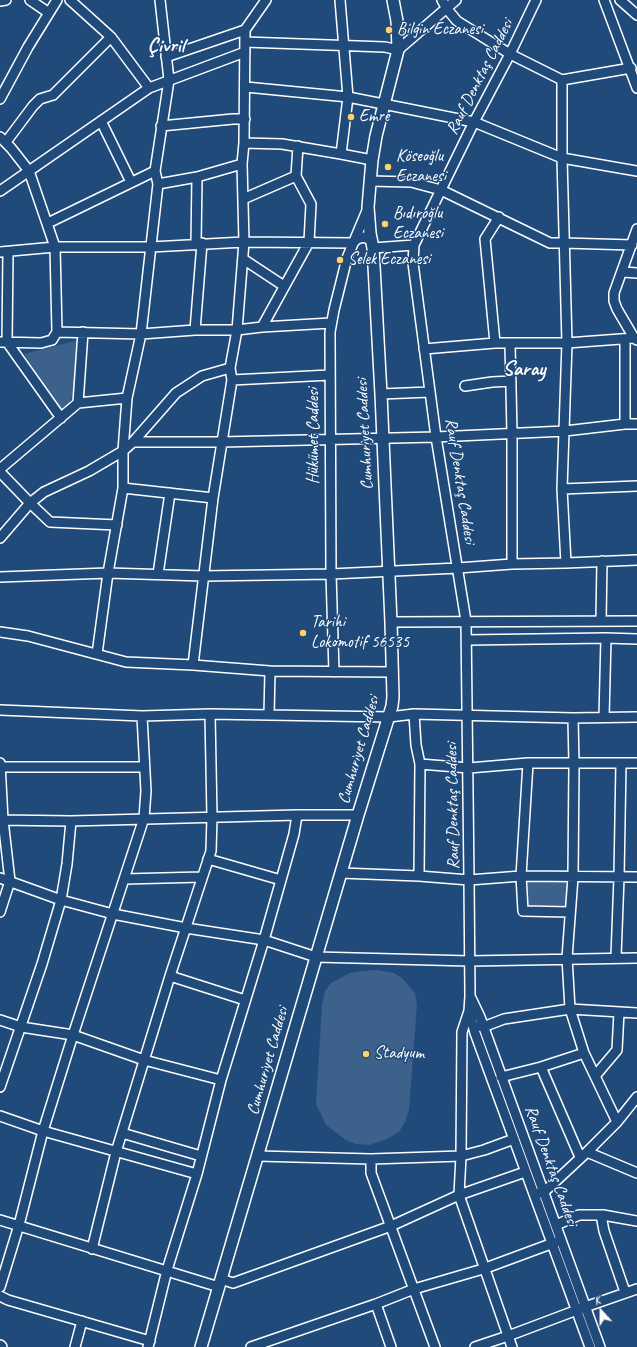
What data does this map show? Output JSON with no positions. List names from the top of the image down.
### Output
{
  "streets": {
    "main road": ["Cumhuriyet Caddesi"],
    "street": ["Rauf Denktaş Caddesi", "Hükümet Caddesi"]
  },
  "crossings": [
    ["Cumhuriyet Caddesi", "Hükümet Caddesi"]
  ],
  "districts": ["Çivril", "Saray"],
  "places": [
    "Bilgin Eczanesi",
    "Emre",
    "Köseoğlu Eczanesi",
    "Bıdıroğlu Eczanesi",
    "Selek Eczanesi",
    "Tarihi Lokomotif 56535",
    "Stadyum"
  ],
  "north": "top"
}
